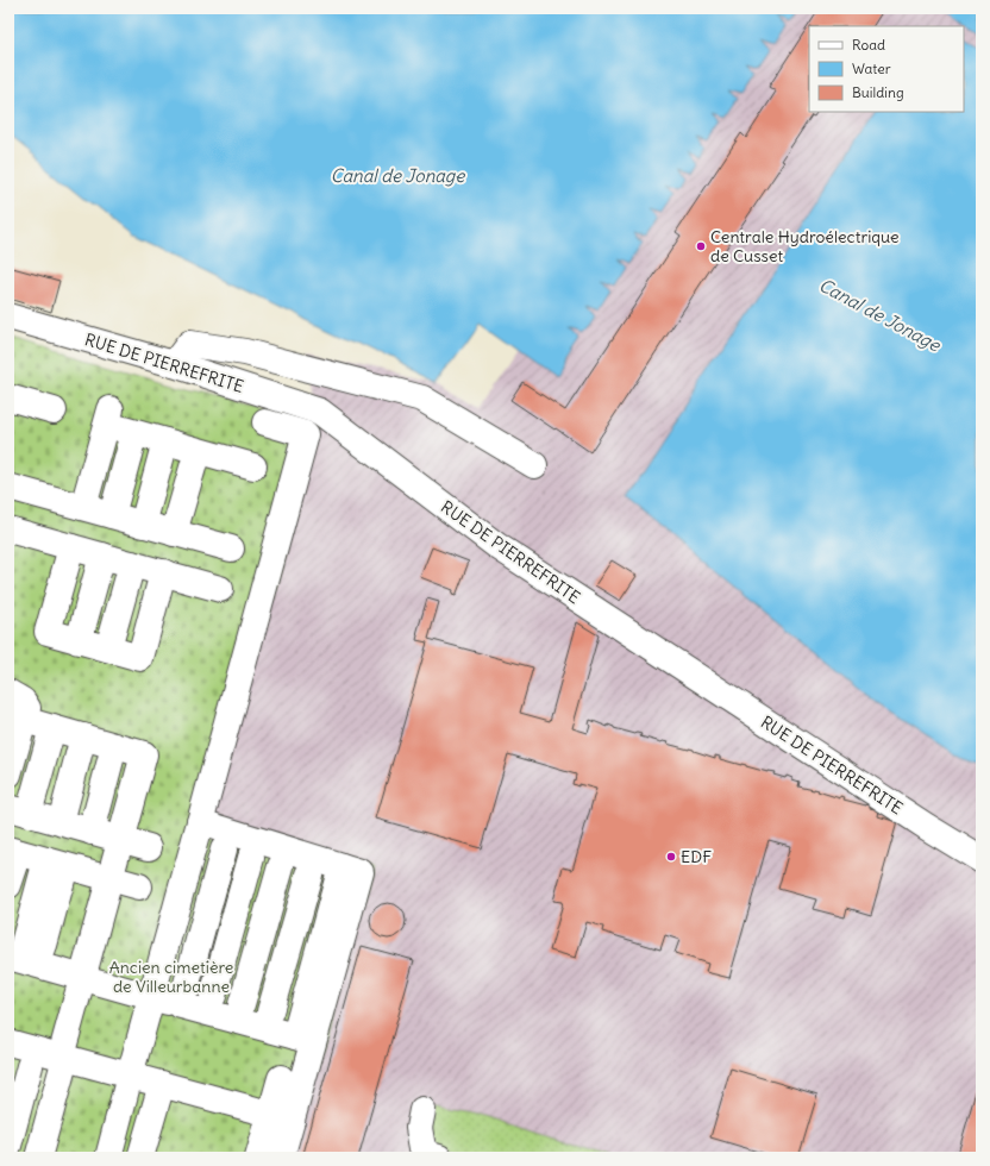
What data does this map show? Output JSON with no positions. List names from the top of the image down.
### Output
{
  "streets": {
    "street": ["RUE DE PIERREFRITE"]
  },
  "water": ["Canal de Jonage"],
  "parks": ["Ancien cimetière de Villeurbanne"],
  "places": ["Centrale Hydroélectrique de Cusset", "EDF"],
  "legend": ["Road", "Water", "Building"]
}
